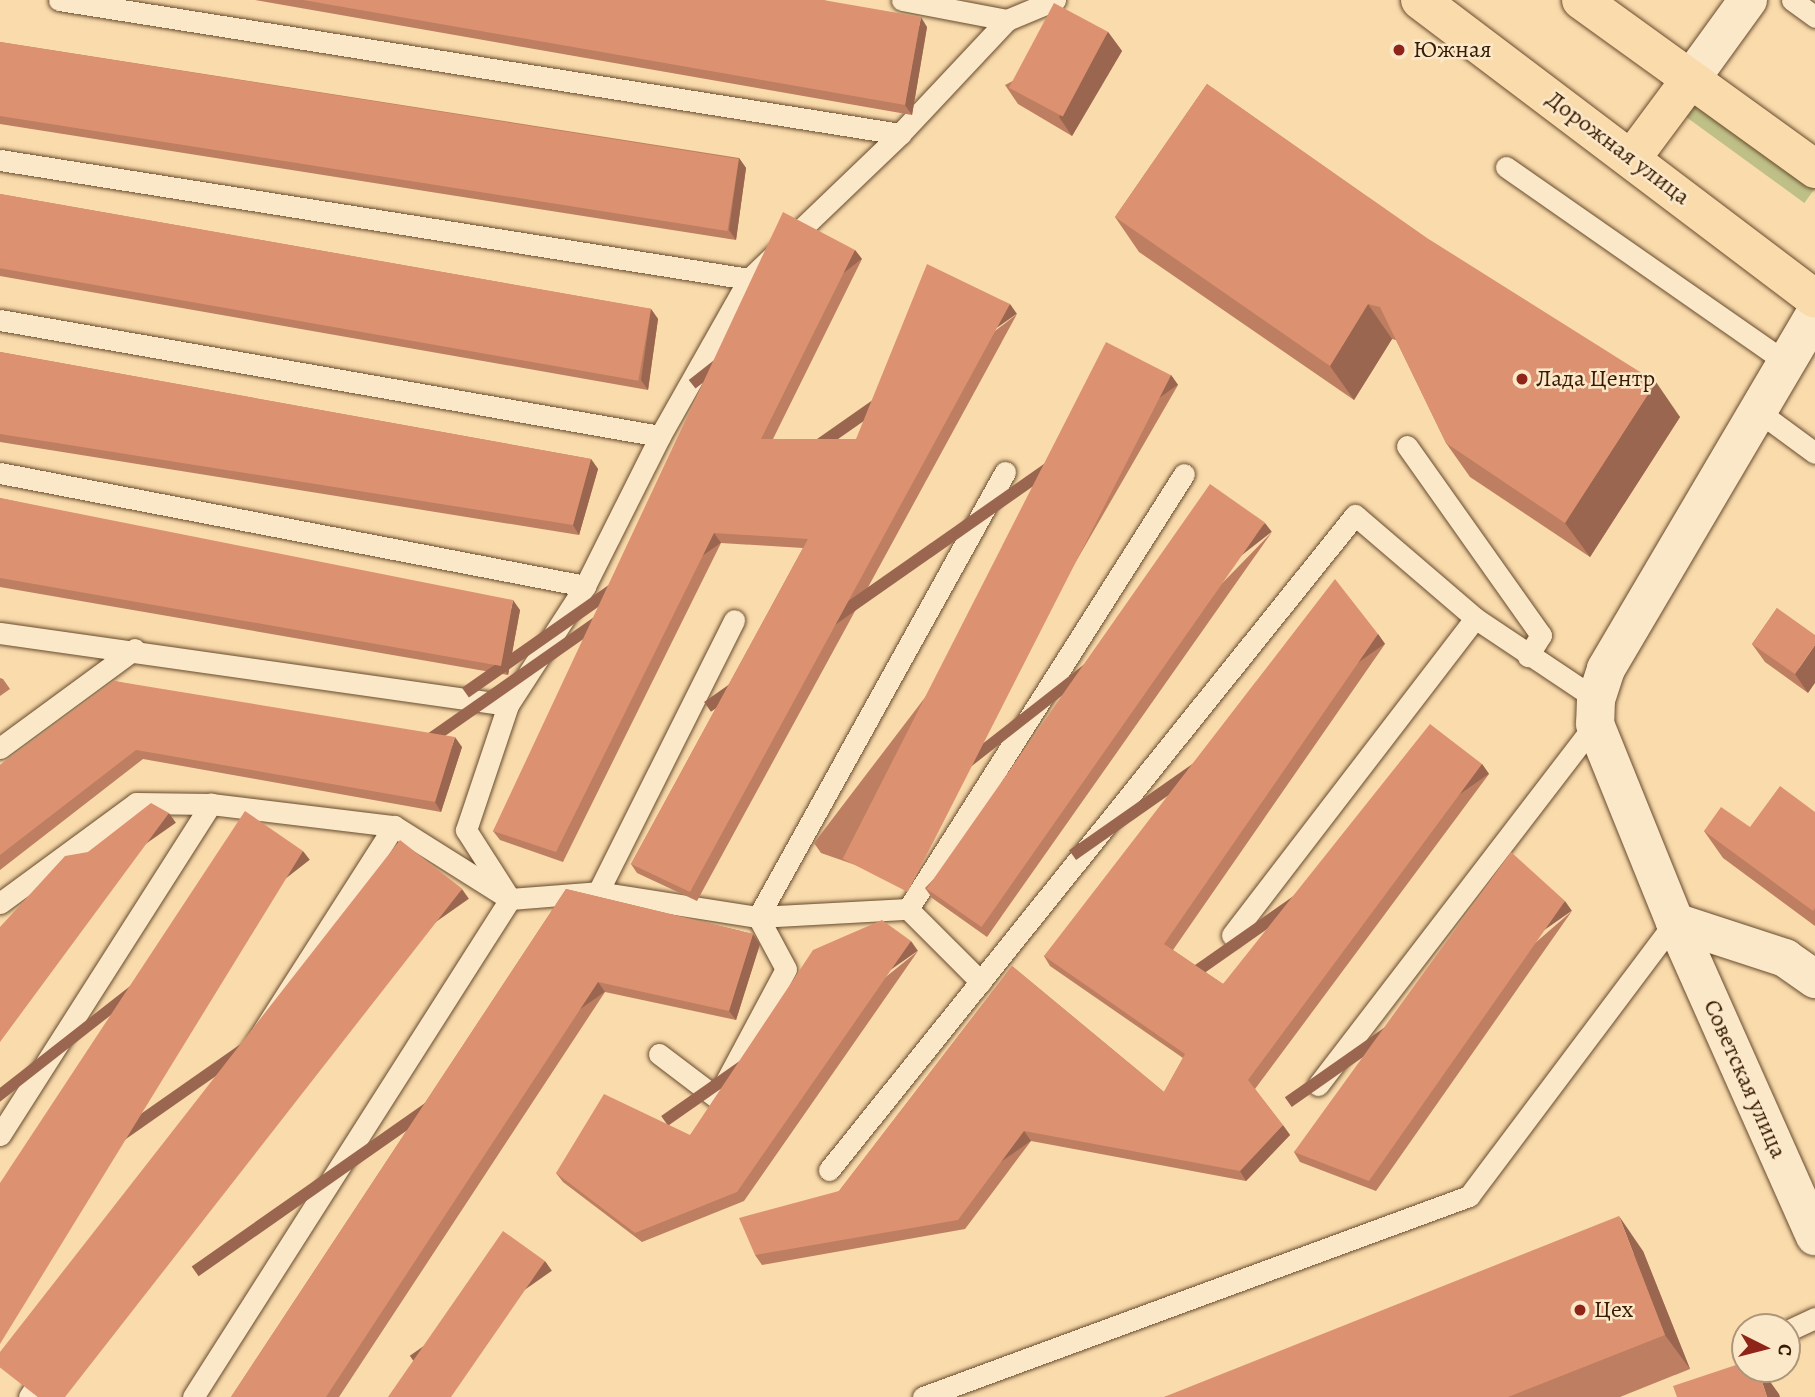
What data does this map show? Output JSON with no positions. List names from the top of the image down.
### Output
{
  "streets": {
    "main road": ["Дорожная улица"],
    "street": ["Советская улица"]
  },
  "places": ["Южная", "Лада Центр", "Цех"],
  "north": "right"
}
